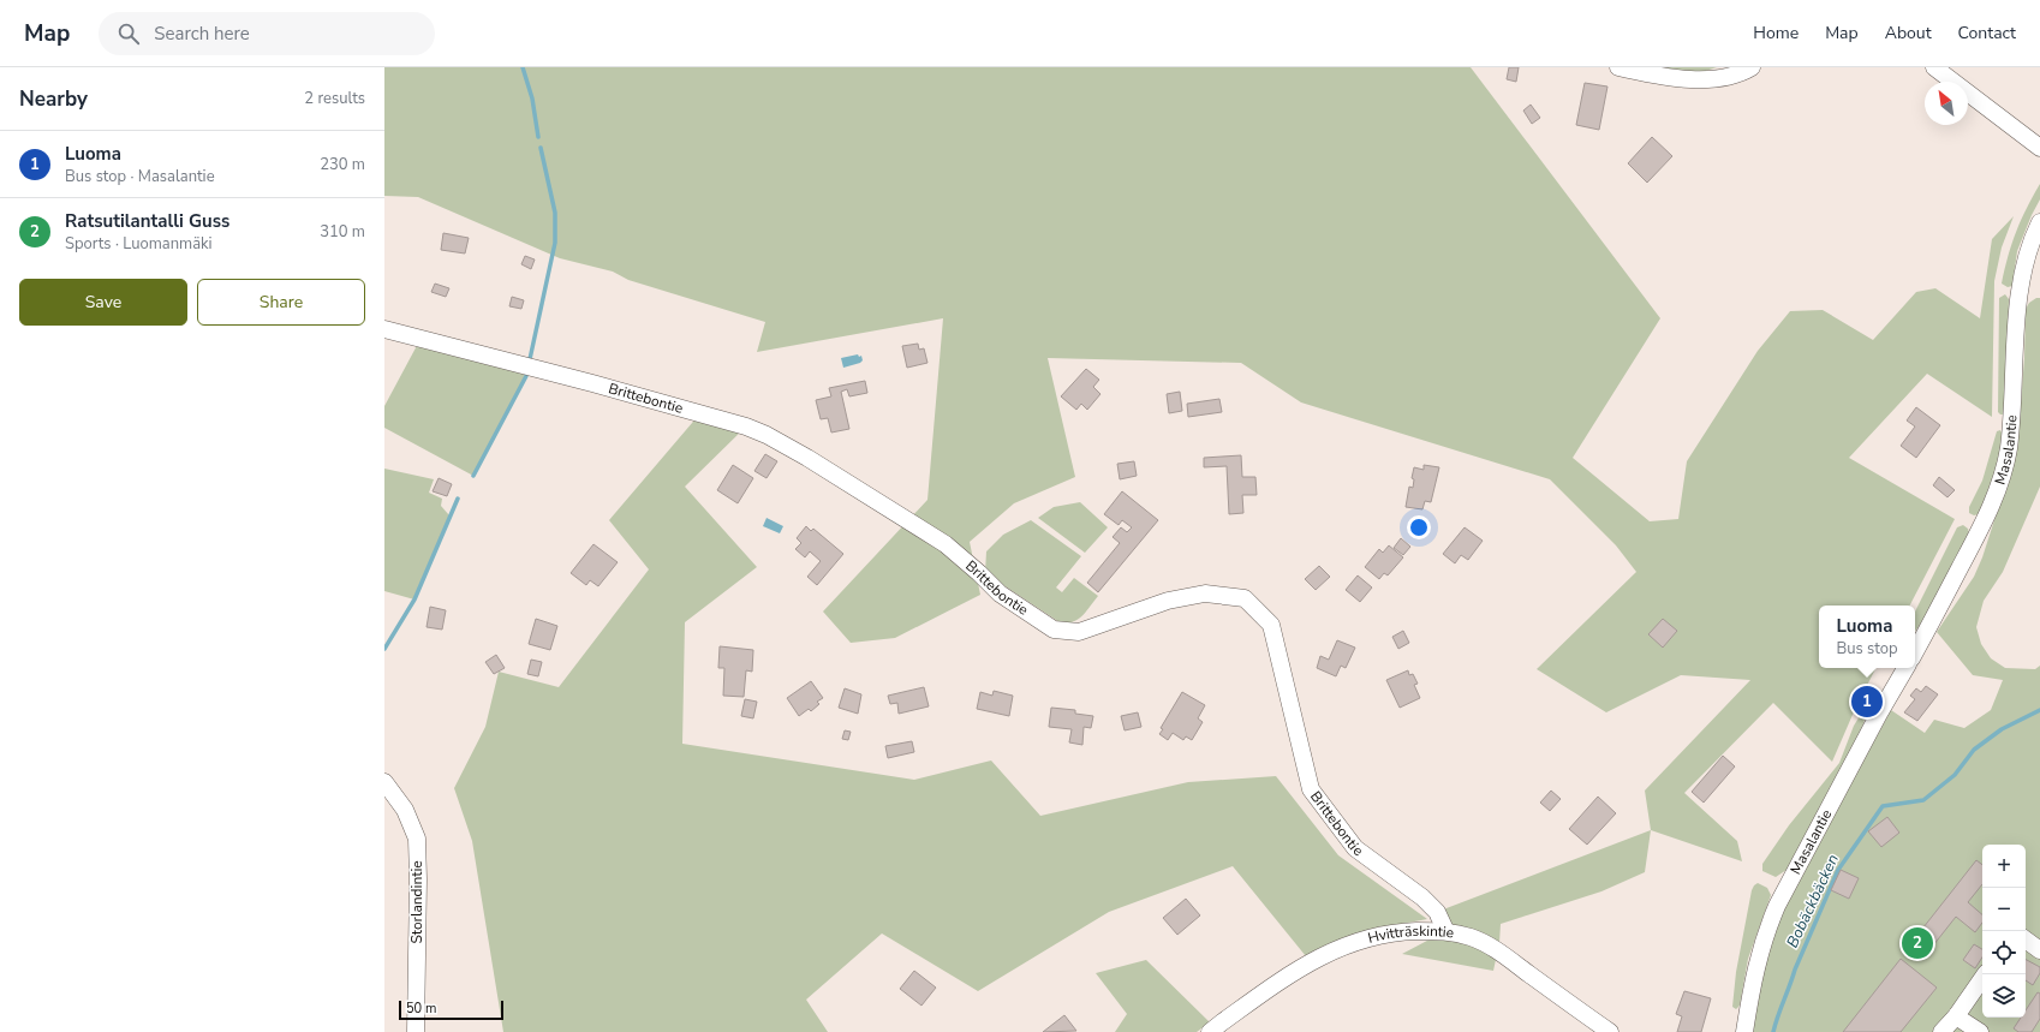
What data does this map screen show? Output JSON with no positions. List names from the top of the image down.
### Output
{
  "streets": {
    "street": [
      "Brittebontie",
      "Masalantie",
      "Storlandintie",
      "Hvitträskintie"
    ]
  },
  "crossings": [
    ["Brittebontie", "Hvitträskintie"]
  ],
  "water": ["Bobäckbäcken"],
  "scale_bar": "50 m",
  "north": "top left",
  "page": {
    "header": "Map",
    "search": "Search here",
    "nav": [
      "Home",
      "Map",
      "About",
      "Contact"
    ],
    "heading": ["Nearby", "2 results"],
    "list": [
      {
        "mark": "1",
        "name": "Luoma",
        "note": "Bus stop · Masalantie",
        "value": "230 m"
      },
      {
        "mark": "2",
        "name": "Ratsutilantalli Guss",
        "note": "Sports · Luomanmäki",
        "value": "310 m"
      }
    ],
    "buttons": ["Save", "Share"],
    "popup": ["Luoma", "Bus stop"],
    "pins": ["1", "2"],
    "map_buttons": ["+", "−"],
    "scale": "50 m"
  }
}
